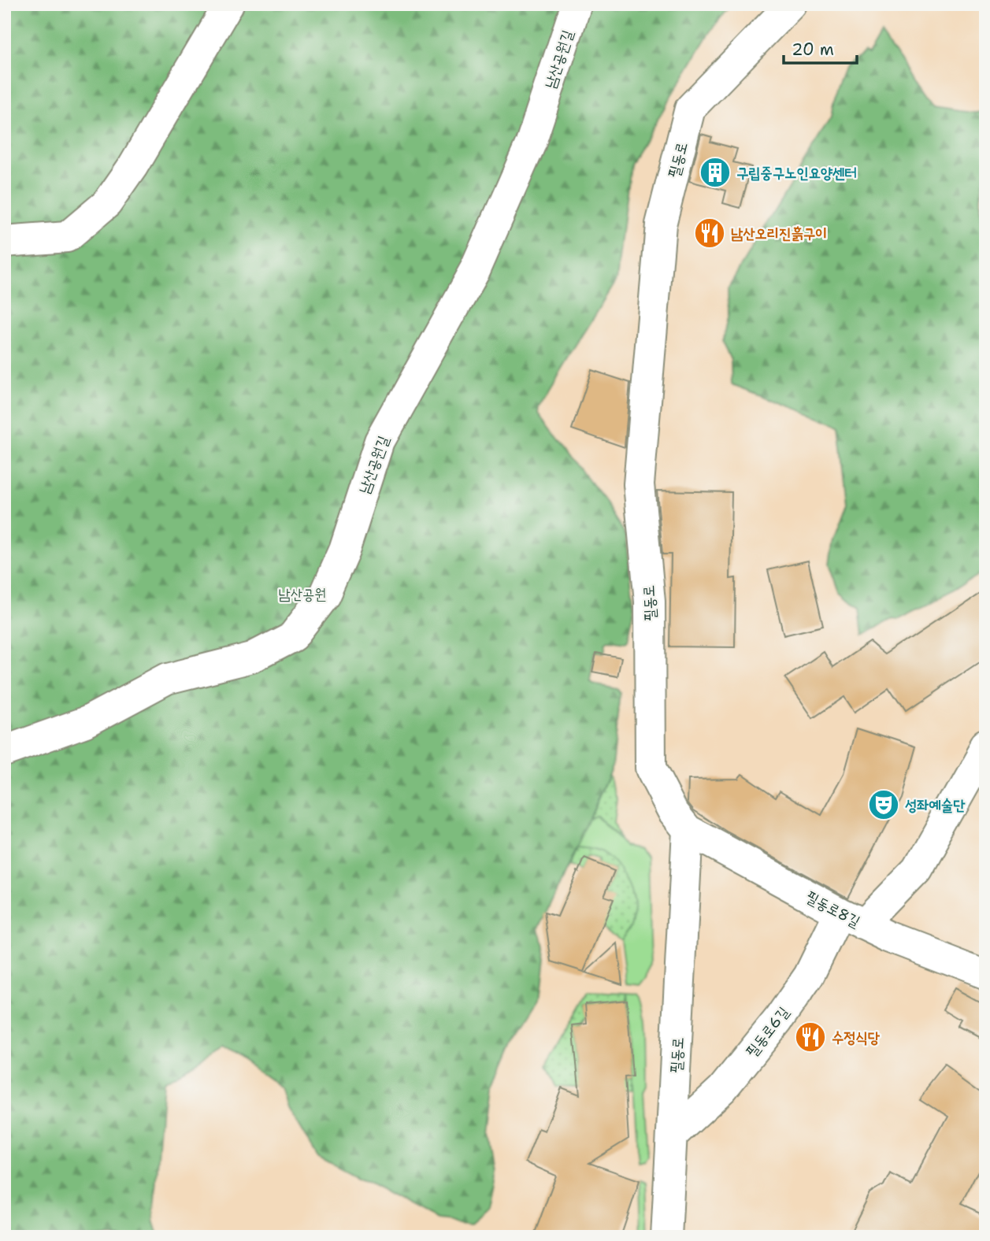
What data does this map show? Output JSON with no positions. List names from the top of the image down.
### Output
{
  "streets": {
    "street": [
      "남산공원길",
      "필동로",
      "필동로8길",
      "필동로6길"
    ]
  },
  "crossings": [
    ["필동로", "필동로8길"],
    ["필동로", "필동로6길"],
    ["필동로8길", "필동로6길"]
  ],
  "parks": ["남산공원"],
  "places": {
    "building": ["구립중구노인요양센터"],
    "restaurant": ["남산오리진흙구이", "수정식당"],
    "theatre": ["성좌예술단"]
  },
  "scale_bar": "20 m"
}
